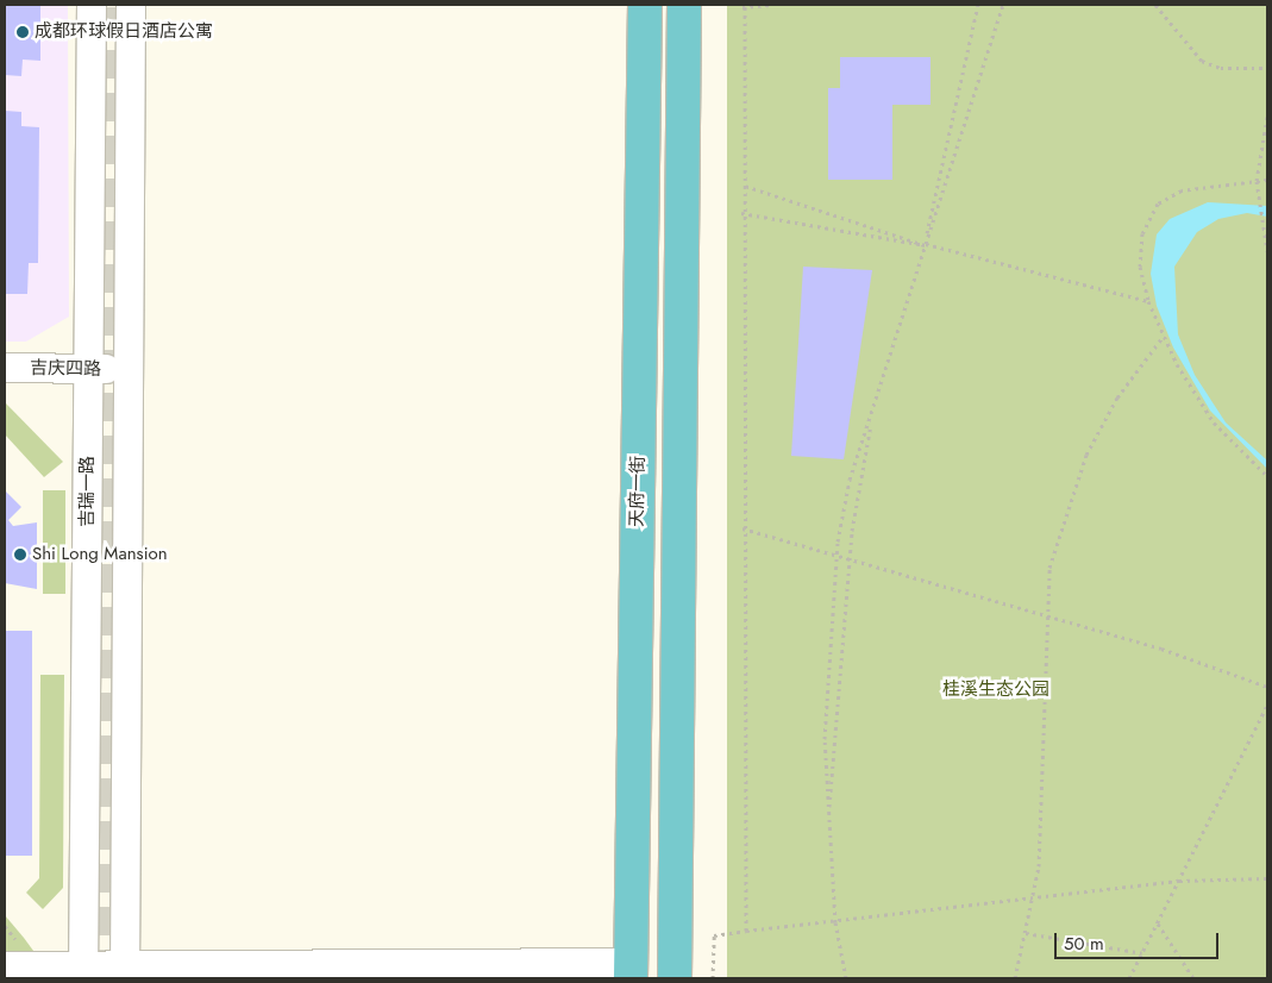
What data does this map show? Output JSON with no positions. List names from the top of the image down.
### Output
{
  "streets": {
    "main road": ["天府一街"],
    "street": ["吉庆四路", "吉瑞一路"]
  },
  "crossings": [
    ["吉庆四路", "吉瑞一路"]
  ],
  "parks": ["桂溪生态公园"],
  "places": ["成都环球假日酒店公寓", "Shi Long Mansion"],
  "scale_bar": "50 m"
}
